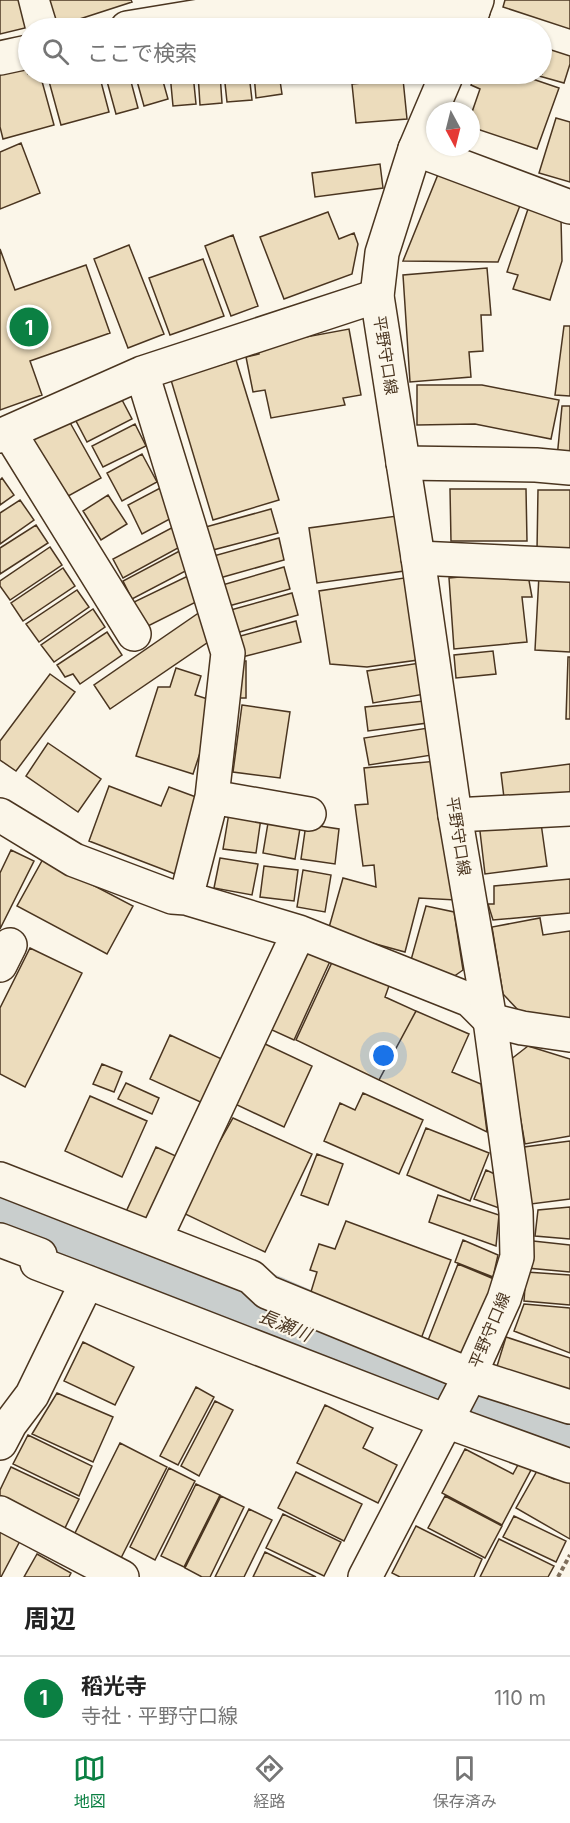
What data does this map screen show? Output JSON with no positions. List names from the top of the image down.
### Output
{
  "streets": {
    "street": ["平野守口線"]
  },
  "water": ["長瀬川"],
  "north": "bottom",
  "page": {
    "search": "ここで検索",
    "pins": "1",
    "heading": "周辺",
    "list": [
      {
        "mark": "1",
        "name": "稻光寺",
        "note": "寺社 · 平野守口線",
        "value": "110 m"
      }
    ],
    "nav": ["地図", "経路", "保存済み"]
  }
}
